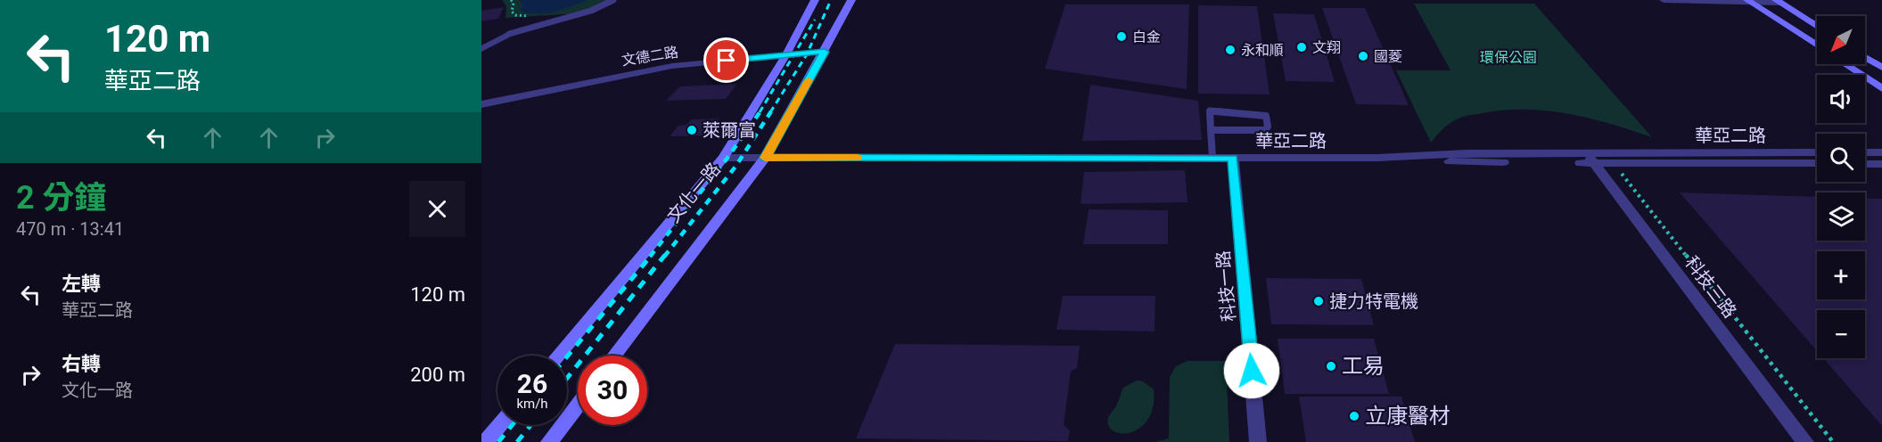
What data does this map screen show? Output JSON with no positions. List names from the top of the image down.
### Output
{
  "streets": {
    "street": [
      "文德二路",
      "華亞二路",
      "文化一路",
      "科技一路",
      "科技三路"
    ]
  },
  "crossings": [
    ["文德二路", "文化一路"],
    ["華亞二路", "文化一路"],
    ["華亞二路", "科技一路"],
    ["華亞二路", "科技三路"]
  ],
  "parks": ["環保公園"],
  "places": [
    "白金",
    "文翔",
    "永和順",
    "國菱",
    "萊爾富",
    "捷力特電機",
    "工易",
    "立康醫材"
  ],
  "north": "bottom left",
  "page": {
    "turn": ["120 m", "華亞二路"],
    "map_buttons": ["+", "−"],
    "heading": ["2 分鐘", "470 m · 13:41"],
    "list": [
      {
        "name": "左轉",
        "note": "華亞二路",
        "value": "120 m"
      },
      {
        "name": "右轉",
        "note": "文化一路",
        "value": "200 m"
      }
    ],
    "speed": "26 km/h",
    "limit": "30"
  }
}
